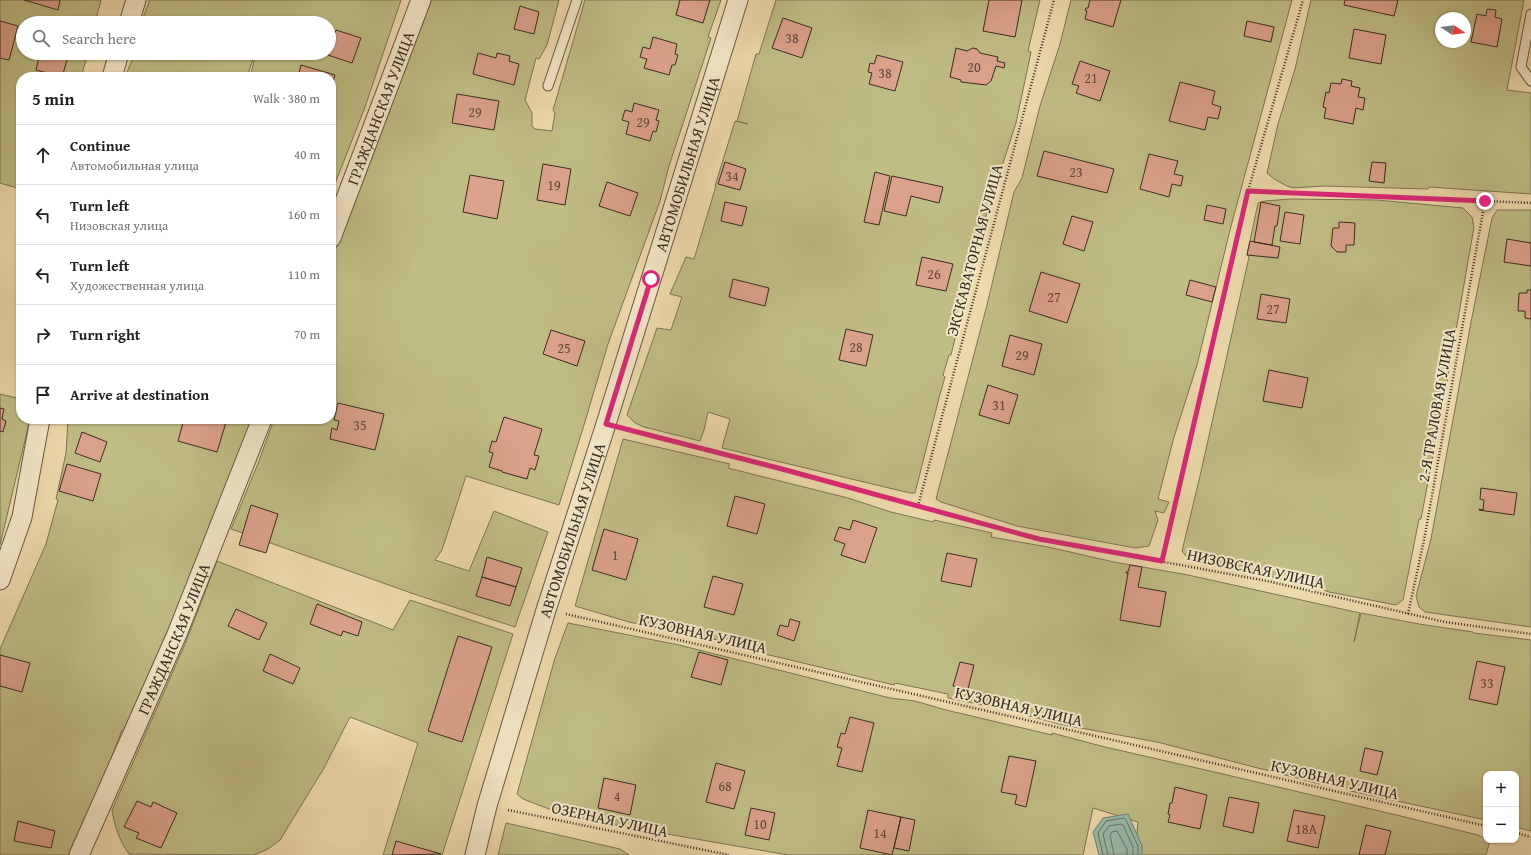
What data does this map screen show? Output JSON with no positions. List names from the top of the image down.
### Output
{
  "streets": {
    "street": ["ГРАЖДАНСКАЯ УЛИЦА", "АВТОМОБИЛЬНАЯ УЛИЦА"],
    "path": [
      "ЭКСКАВАТОРНАЯ УЛИЦА",
      "2-Я ТРАЛОВАЯ УЛИЦА",
      "НИЗОВСКАЯ УЛИЦА",
      "КУЗОВНАЯ УЛИЦА",
      "ОЗЕРНАЯ УЛИЦА"
    ]
  },
  "crossings": [
    ["АВТОМОБИЛЬНАЯ УЛИЦА", "НИЗОВСКАЯ УЛИЦА"],
    ["АВТОМОБИЛЬНАЯ УЛИЦА", "КУЗОВНАЯ УЛИЦА"],
    ["АВТОМОБИЛЬНАЯ УЛИЦА", "ОЗЕРНАЯ УЛИЦА"],
    ["ЭКСКАВАТОРНАЯ УЛИЦА", "НИЗОВСКАЯ УЛИЦА"],
    ["2-Я ТРАЛОВАЯ УЛИЦА", "НИЗОВСКАЯ УЛИЦА"]
  ],
  "house_numbers": [
    "38",
    "20",
    "38",
    "21",
    "29",
    "29",
    "23",
    "34",
    "19",
    "26",
    "27",
    "27",
    "28",
    "25",
    "29",
    "31",
    "35",
    "1",
    "33",
    "68",
    "4",
    "10",
    "18А",
    "14"
  ],
  "north": "right",
  "page": {
    "search": "Search here",
    "heading": ["5 min", "Walk · 380 m"],
    "list": [
      ["Continue", "Автомобильная улица", "40 m"],
      ["Turn left", "Низовская улица", "160 m"],
      ["Turn left", "Художественная улица", "110 m"],
      ["Turn right", "70 m"],
      "Arrive at destination"
    ],
    "map_buttons": ["+", "−"]
  }
}
